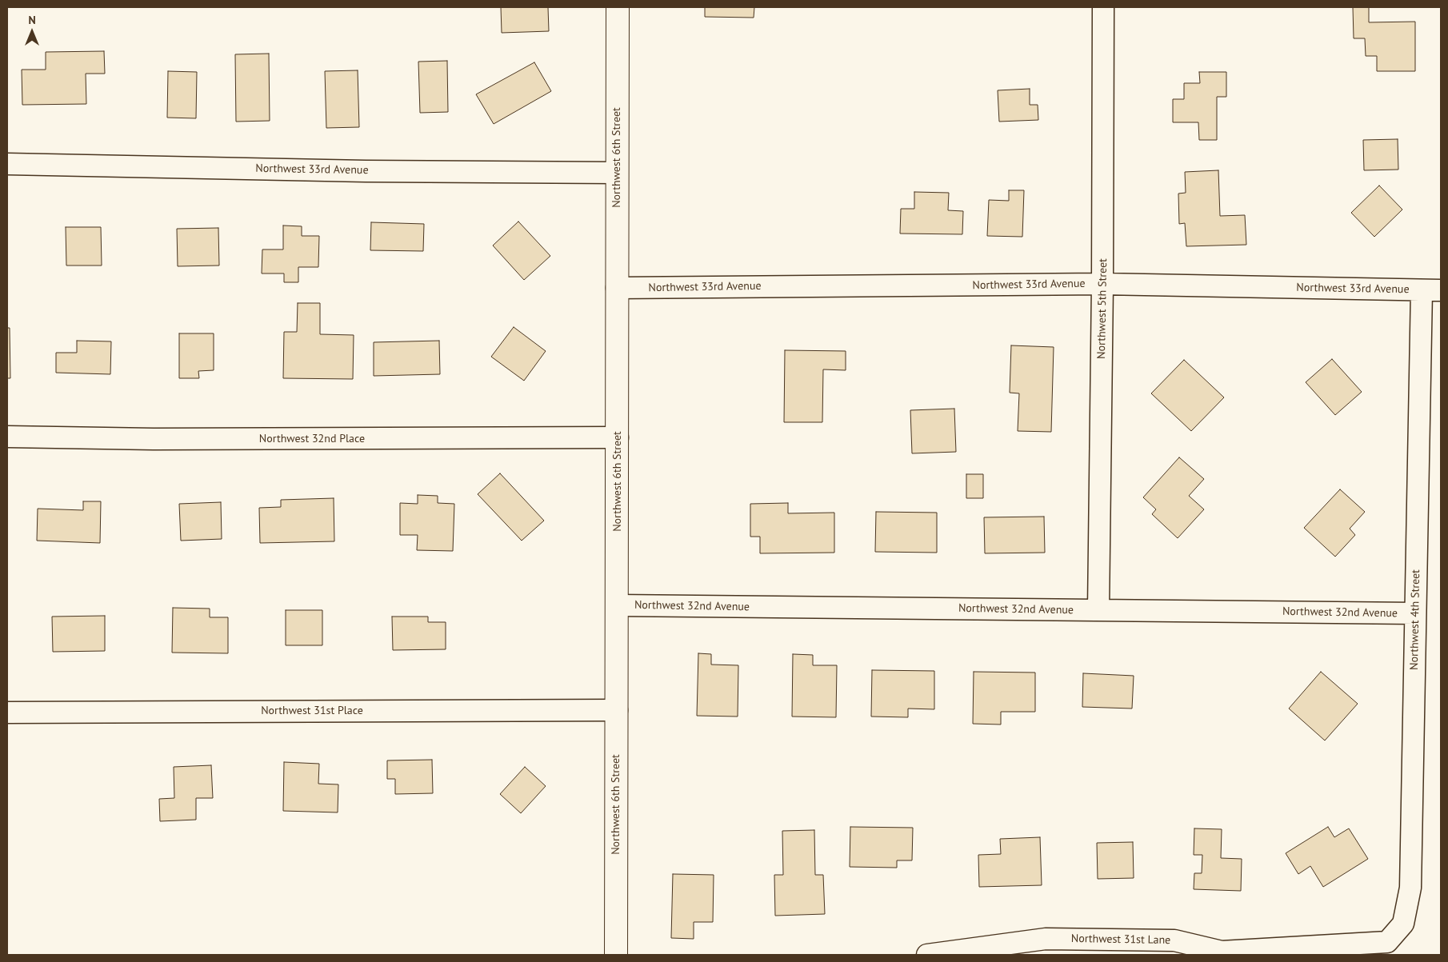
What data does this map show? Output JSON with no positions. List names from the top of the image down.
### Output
{
  "streets": {
    "main road": ["Northwest 6th Street"],
    "street": [
      "Northwest 33rd Avenue",
      "Northwest 5th Street",
      "Northwest 32nd Place",
      "Northwest 32nd Avenue",
      "Northwest 4th Street",
      "Northwest 31st Place",
      "Northwest 31st Lane"
    ]
  },
  "crossings": [
    ["Northwest 6th Street", "Northwest 33rd Avenue"],
    ["Northwest 6th Street", "Northwest 32nd Place"],
    ["Northwest 6th Street", "Northwest 32nd Avenue"],
    ["Northwest 6th Street", "Northwest 31st Place"],
    ["Northwest 33rd Avenue", "Northwest 5th Street"],
    ["Northwest 33rd Avenue", "Northwest 4th Street"],
    ["Northwest 5th Street", "Northwest 32nd Avenue"],
    ["Northwest 32nd Avenue", "Northwest 4th Street"],
    ["Northwest 4th Street", "Northwest 31st Lane"]
  ],
  "north": "top"
}
